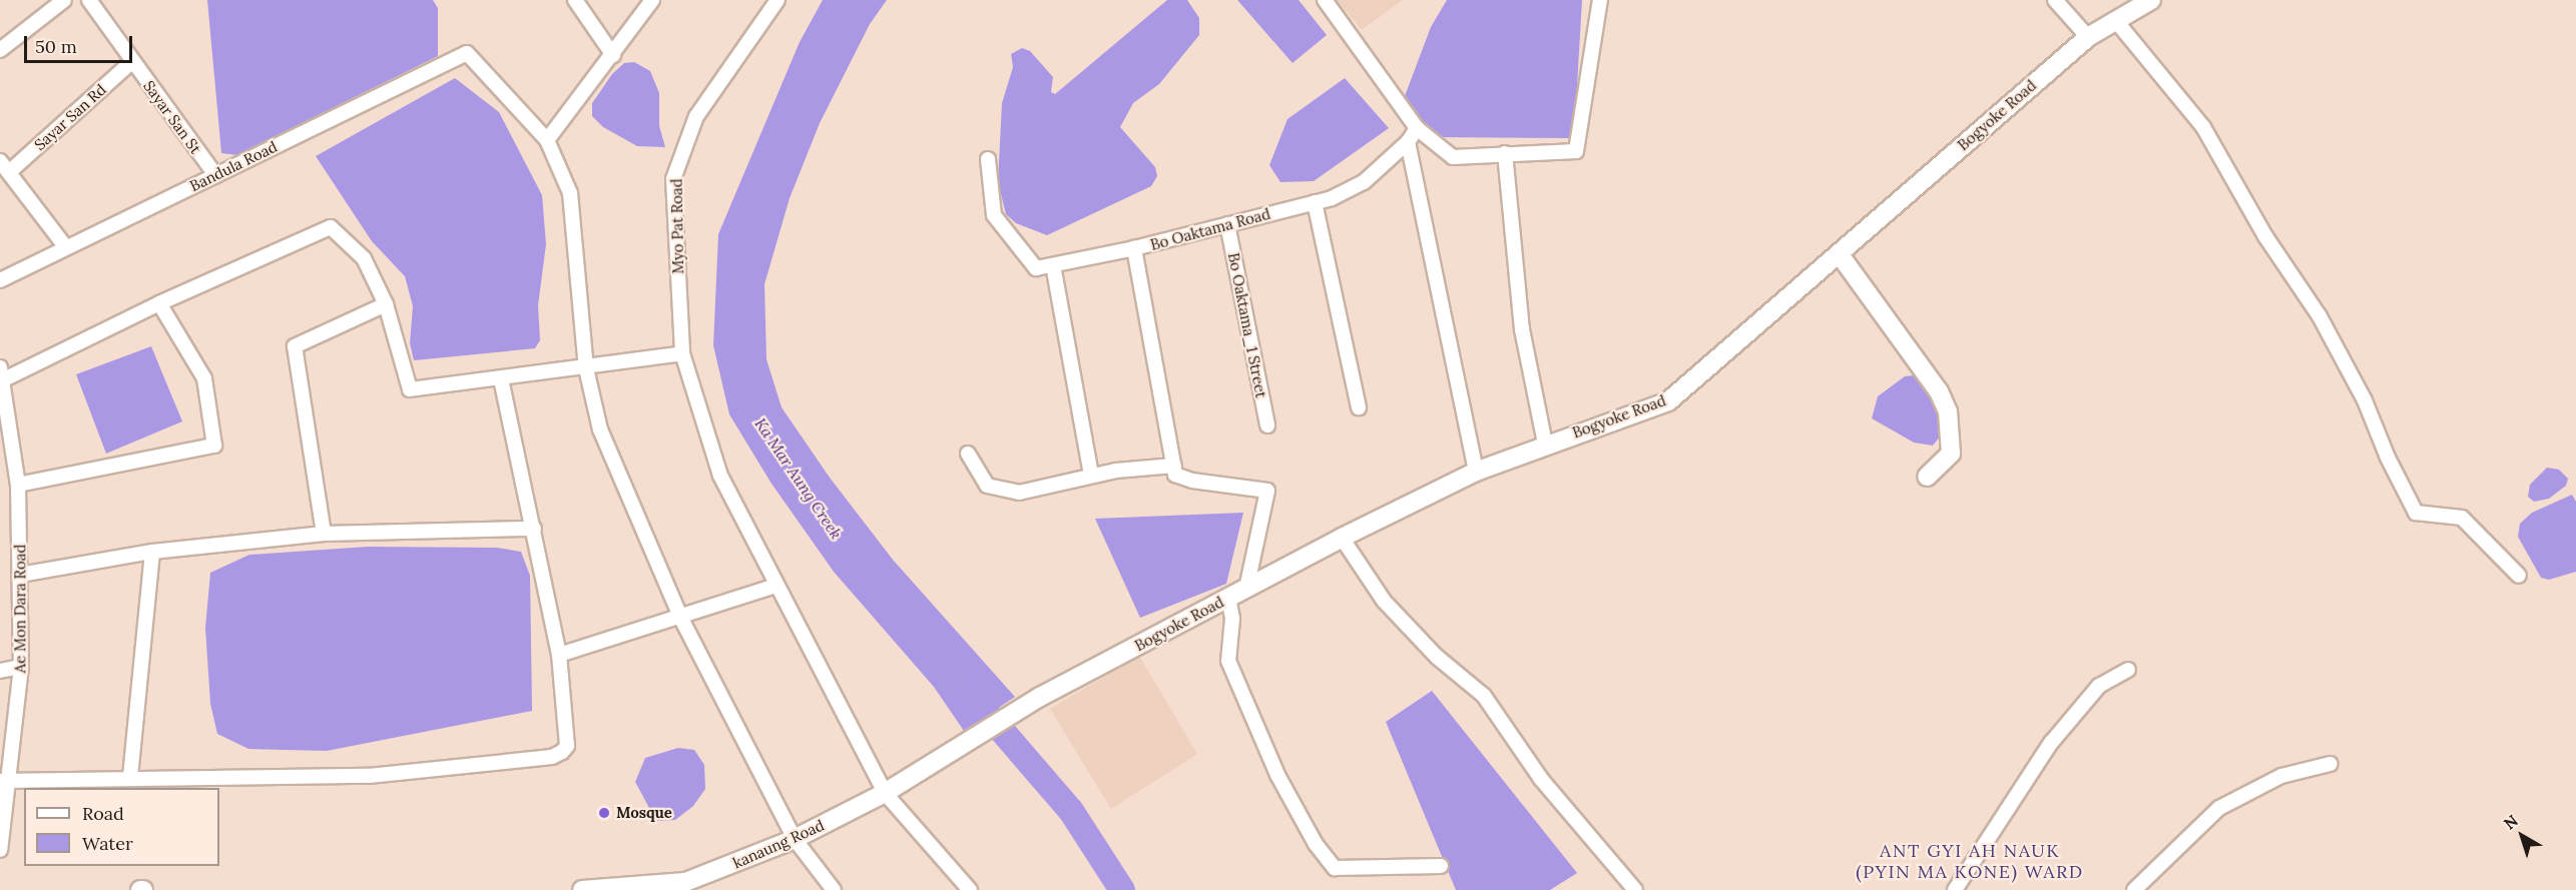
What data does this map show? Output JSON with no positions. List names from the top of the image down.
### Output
{
  "streets": {
    "street": [
      "Bogyoke Road",
      "Sayar San Rd",
      "Sayar San St",
      "Bandula Road",
      "Myo Pat Road",
      "Bo Oaktama Road",
      "Bo Oaktama_1 Street",
      "Ae Mon Dara Road",
      "kanaung Road"
    ]
  },
  "crossings": [
    ["Bogyoke Road", "kanaung Road"],
    ["Sayar San Rd", "Sayar San St"],
    ["Sayar San St", "Bandula Road"],
    ["Myo Pat Road", "kanaung Road"],
    ["Bo Oaktama Road", "Bo Oaktama_1 Street"]
  ],
  "districts": ["ANT GYI AH NAUK (PYIN MA KONE) WARD"],
  "water": ["Ka Mar Aung Creek"],
  "places": ["Mosque"],
  "legend": ["Road", "Water"],
  "scale_bar": "50 m",
  "north": "top left"
}
